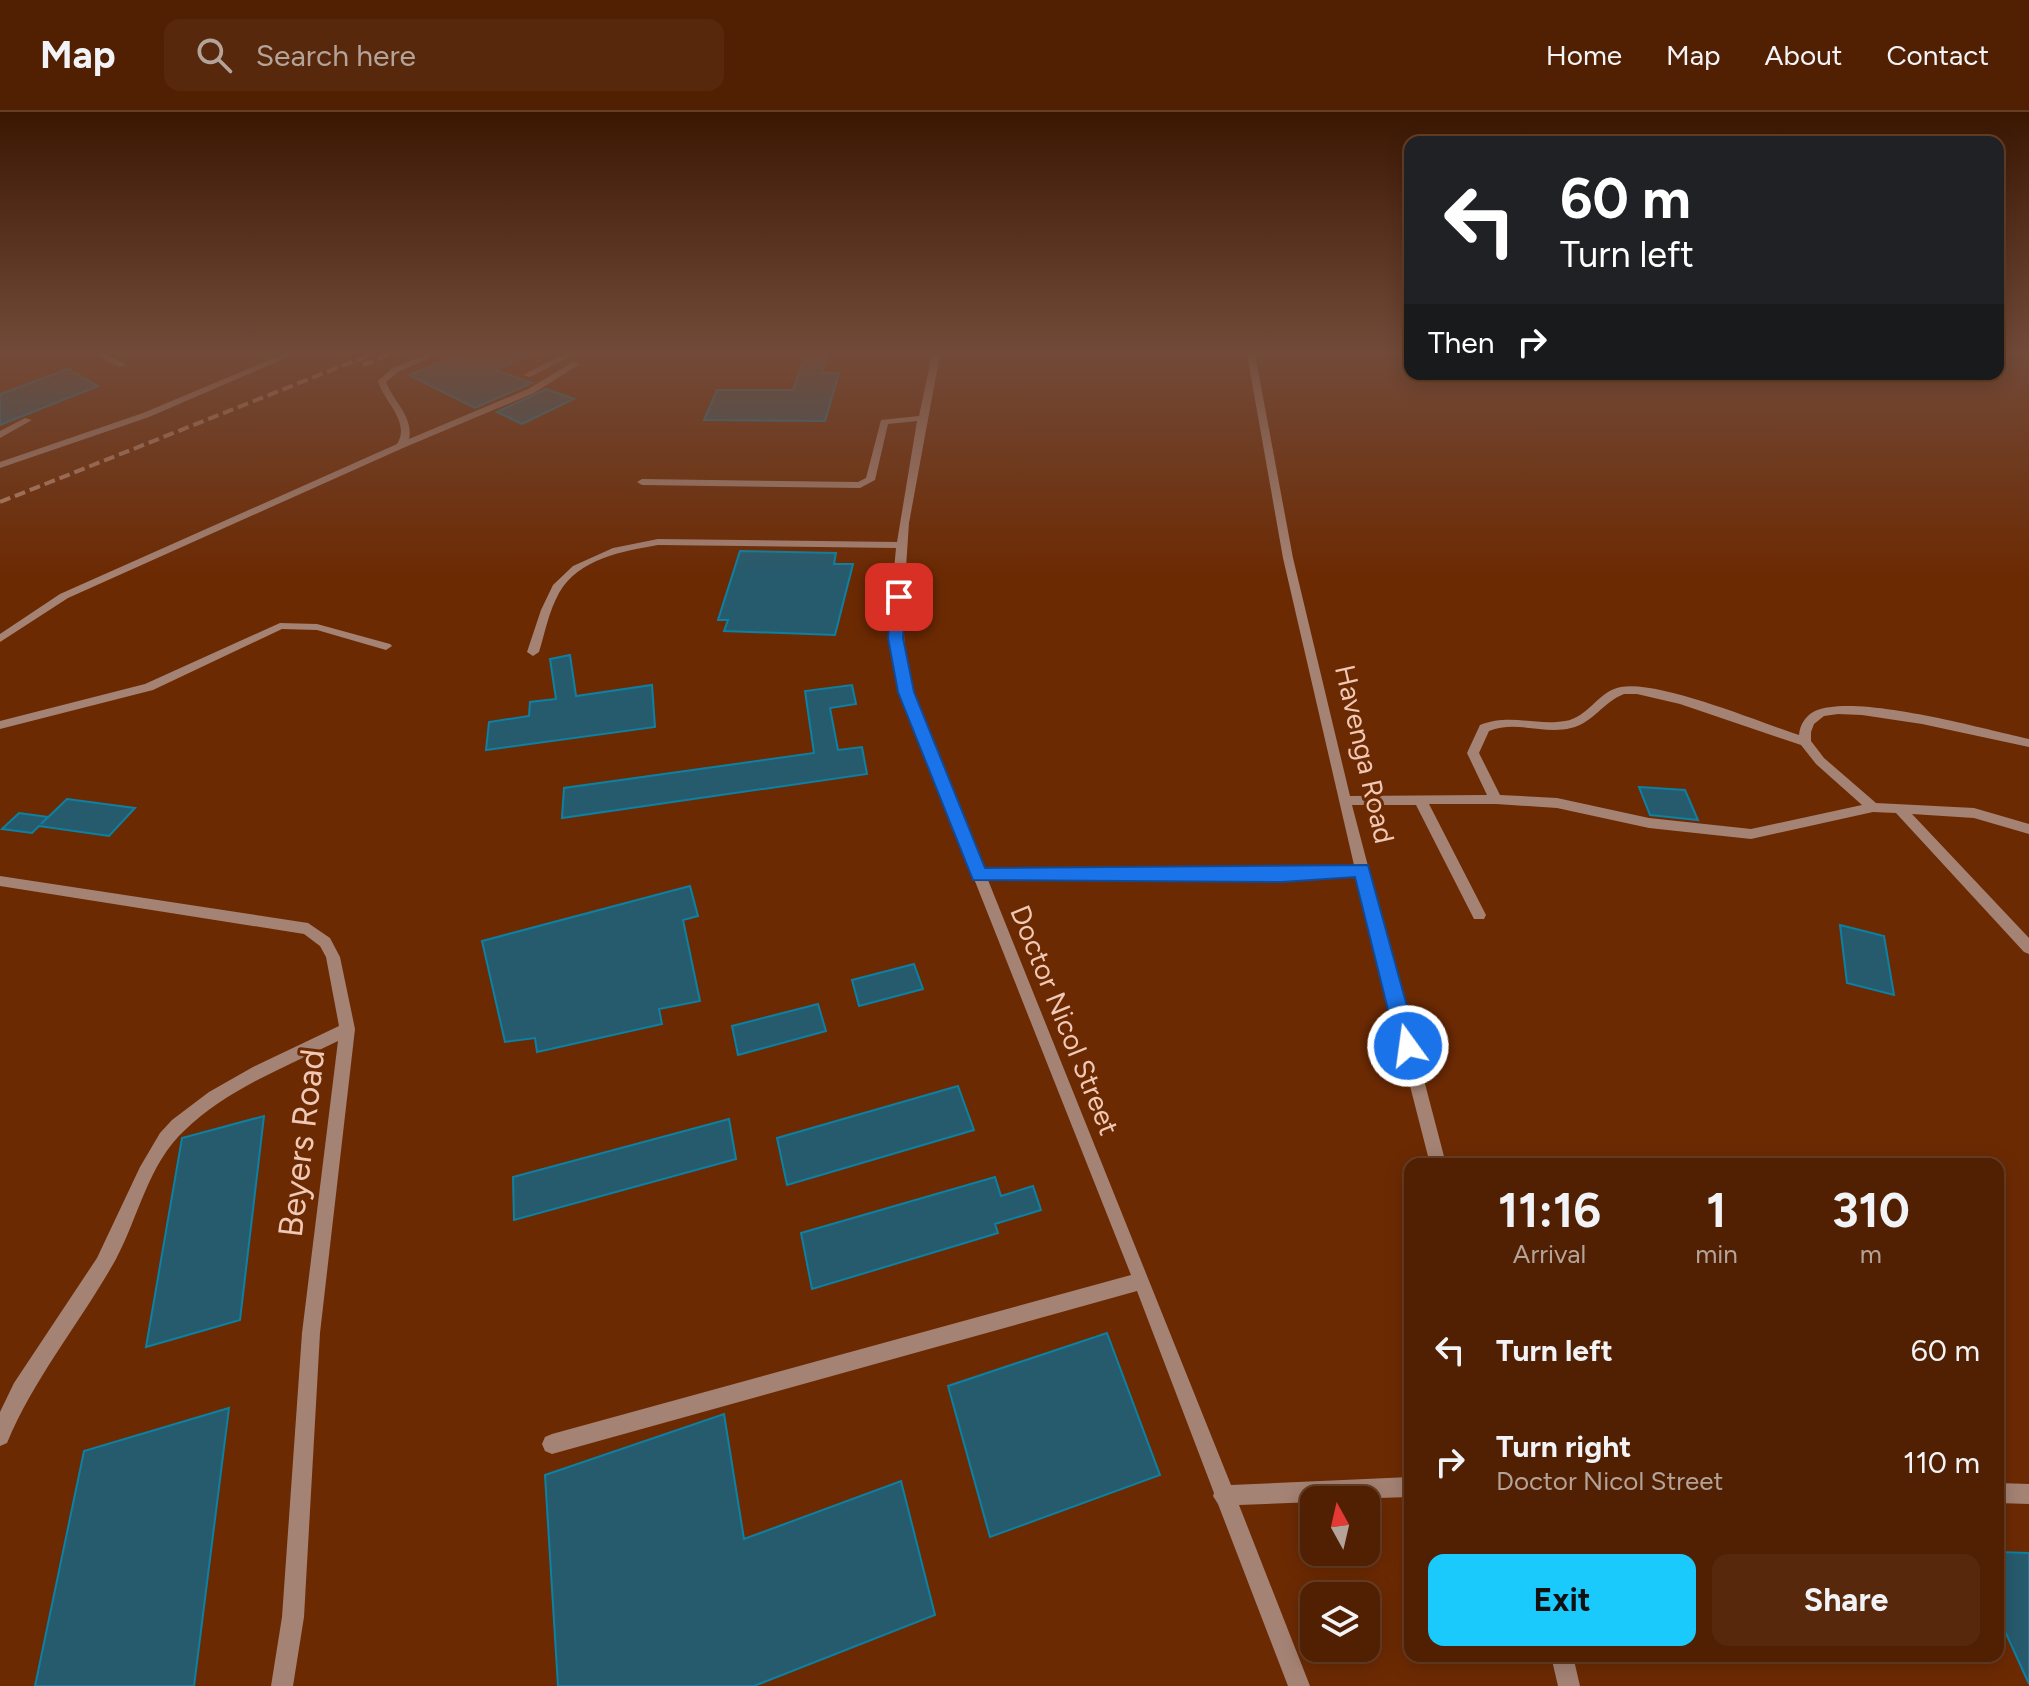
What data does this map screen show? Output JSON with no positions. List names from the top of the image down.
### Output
{
  "streets": {
    "street": ["Havenga Road", "Doctor Nicol Street", "Beyers Road"]
  },
  "north": "top",
  "page": {
    "header": "Map",
    "search": "Search here",
    "nav": [
      "Home",
      "Map",
      "About",
      "Contact"
    ],
    "turn": ["60 m", "Turn left"],
    "then": "Then",
    "eta": [
      "11:16",
      "Arrival",
      "1",
      "min",
      "310",
      "m"
    ],
    "list": [
      {
        "name": "Turn left",
        "value": "60 m"
      },
      {
        "name": "Turn right",
        "note": "Doctor Nicol Street",
        "value": "110 m"
      }
    ],
    "buttons": ["Exit", "Share"]
  }
}
